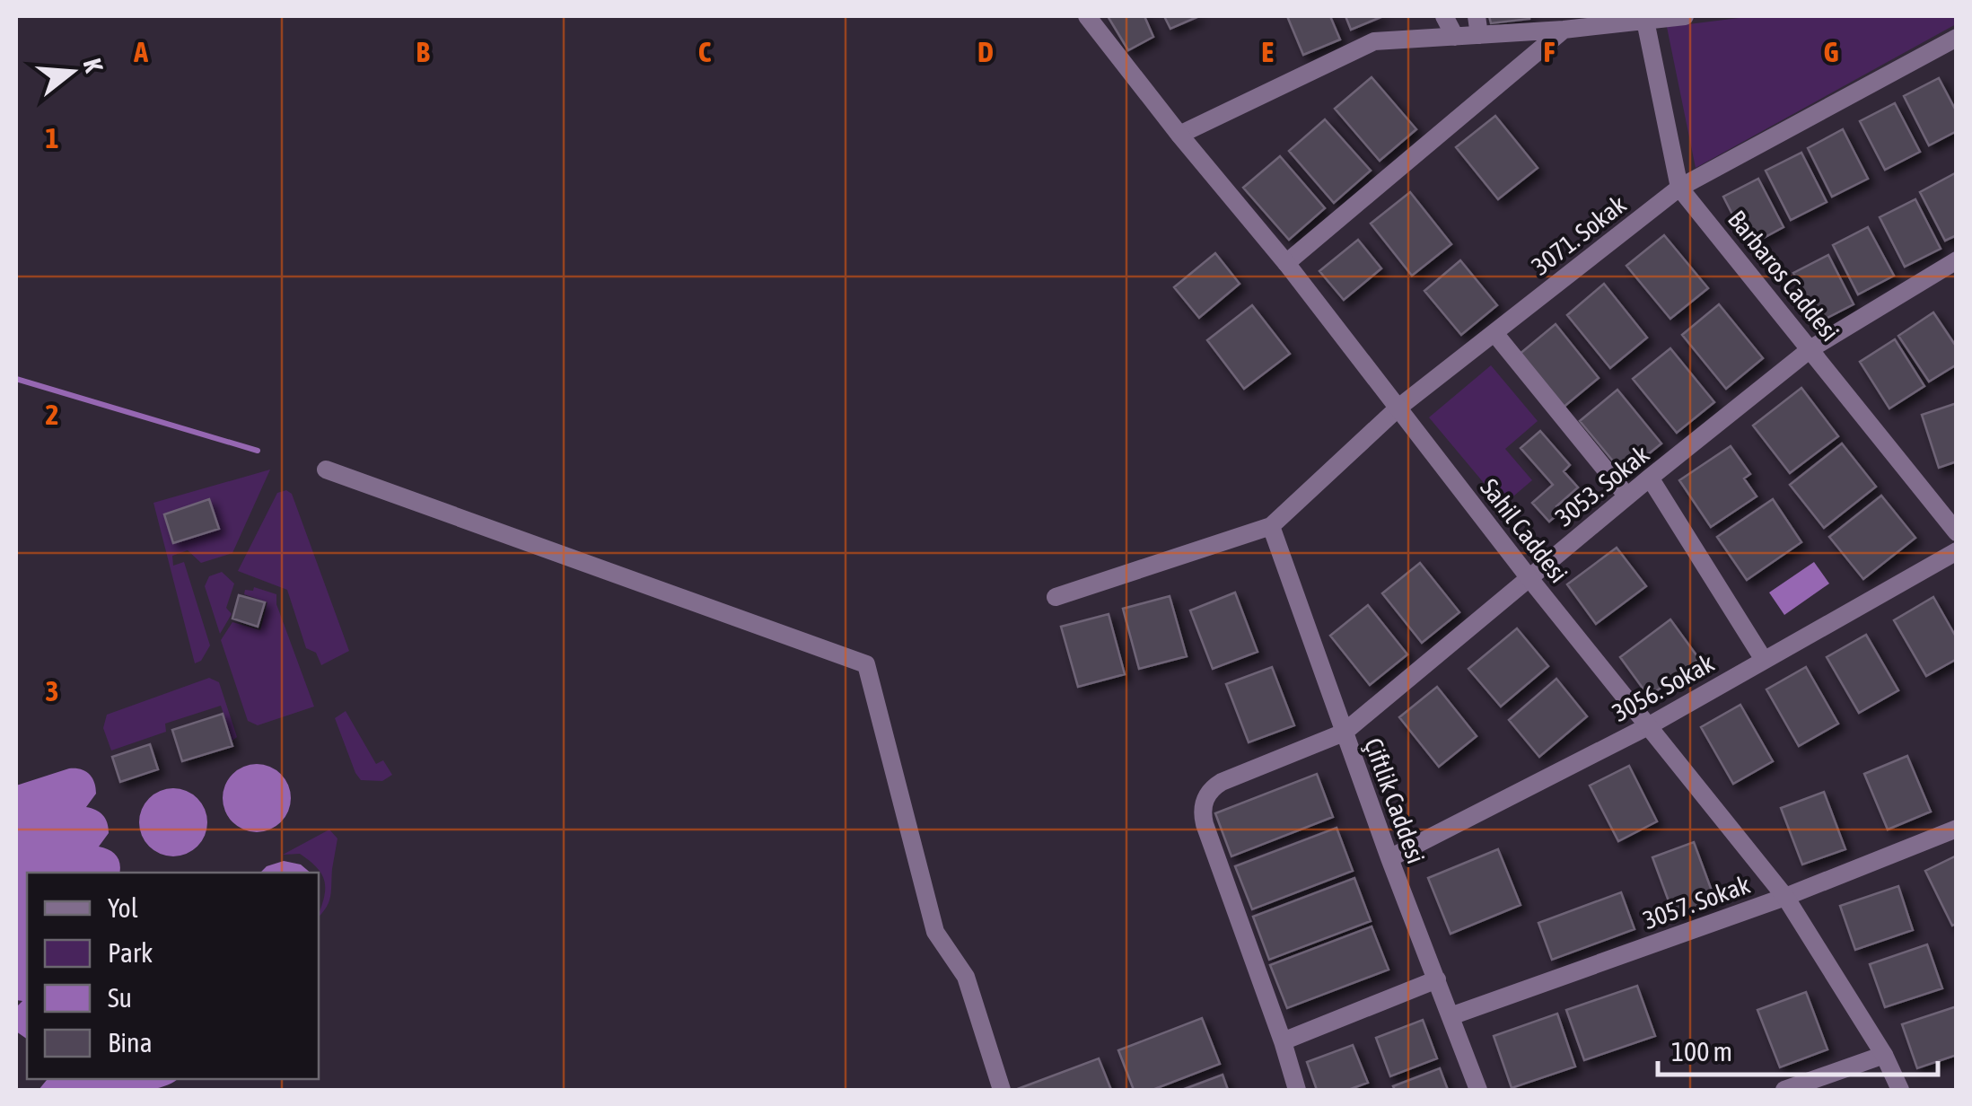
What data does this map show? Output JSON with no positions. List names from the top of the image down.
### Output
{
  "streets": {
    "street": [
      "3071. Sokak",
      "Barbaros Caddesi",
      "3053. Sokak",
      "Sahil Caddesi",
      "3056. Sokak",
      "Çiftlik Caddesi",
      "3057. Sokak"
    ]
  },
  "crossings": [
    ["3071. Sokak", "Barbaros Caddesi"],
    ["3071. Sokak", "Sahil Caddesi"],
    ["3071. Sokak", "Çiftlik Caddesi"],
    ["Barbaros Caddesi", "3053. Sokak"],
    ["3053. Sokak", "Sahil Caddesi"],
    ["3053. Sokak", "Çiftlik Caddesi"],
    ["Sahil Caddesi", "3056. Sokak"],
    ["Sahil Caddesi", "3057. Sokak"],
    ["3056. Sokak", "Çiftlik Caddesi"],
    ["Çiftlik Caddesi", "3057. Sokak"]
  ],
  "legend": [
    "Yol",
    "Park",
    "Su",
    "Bina"
  ],
  "scale_bar": "100 m",
  "north": "right",
  "grid": {
    "columns": [
      "A",
      "B",
      "C",
      "D",
      "E",
      "F",
      "G"
    ],
    "rows": ["1", "2", "3"]
  }
}
